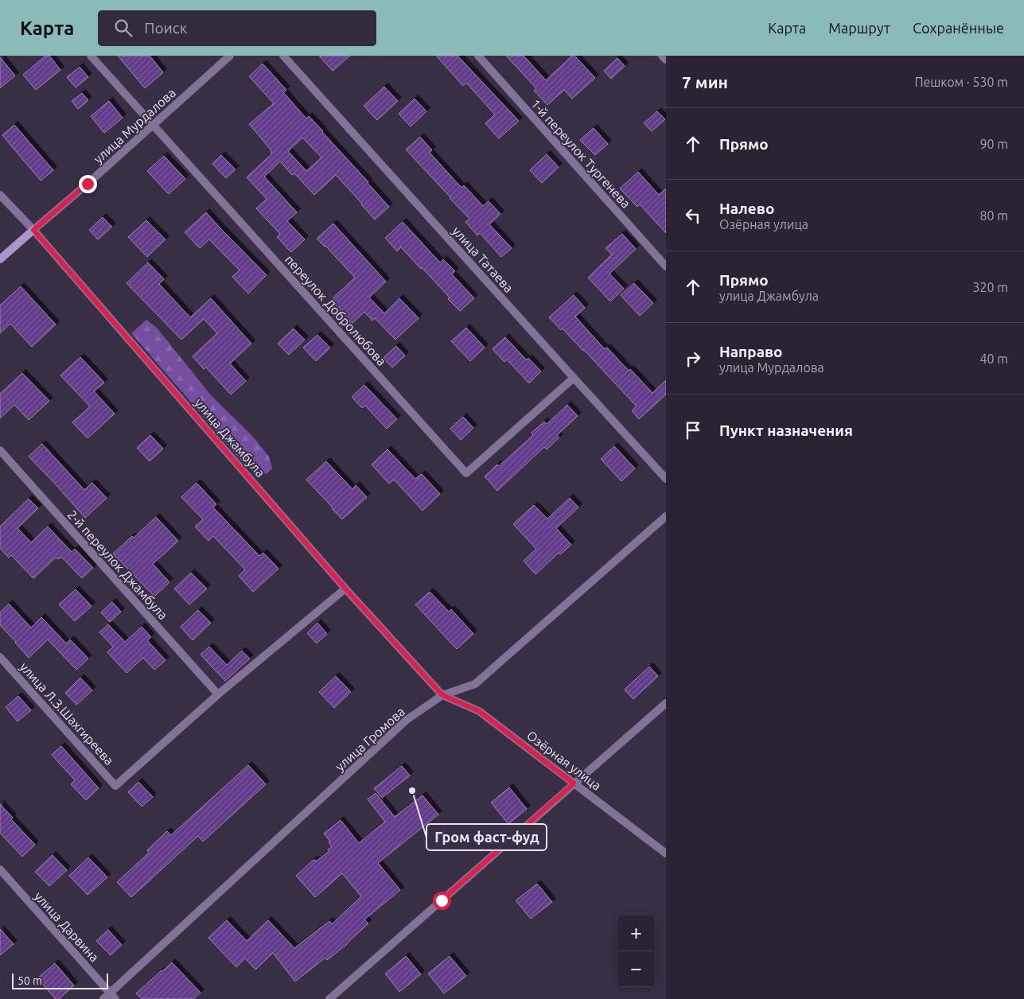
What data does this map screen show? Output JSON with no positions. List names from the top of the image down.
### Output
{
  "streets": {
    "street": [
      "улица Мурдалова",
      "1-й переулок Тургенева",
      "улица Татаева",
      "переулок Добролюбова",
      "улица Джамбула",
      "2-й переулок Джамбула",
      "улица Л.З.Шахгиреева",
      "улица Громова",
      "Озёрная улица",
      "улица Дарвина"
    ]
  },
  "crossings": [
    ["улица Мурдалова", "переулок Добролюбова"],
    ["улица Мурдалова", "улица Джамбула"],
    ["улица Татаева", "переулок Добролюбова"],
    ["улица Джамбула", "улица Громова"],
    ["улица Джамбула", "Озёрная улица"],
    ["2-й переулок Джамбула", "улица Л.З.Шахгиреева"],
    ["улица Громова", "Озёрная улица"],
    ["улица Громова", "улица Дарвина"]
  ],
  "places": ["Гром фаст-фуд"],
  "scale_bar": "50 m",
  "page": {
    "header": "Карта",
    "search": "Поиск",
    "nav": ["Карта", "Маршрут", "Сохранённые"],
    "heading": ["7 мин", "Пешком · 530 m"],
    "list": [
      ["Прямо", "90 m"],
      ["Налево", "Озёрная улица", "80 m"],
      ["Прямо", "улица Джамбула", "320 m"],
      ["Направо", "улица Мурдалова", "40 m"],
      "Пункт назначения"
    ],
    "map_buttons": ["+", "−"],
    "scale": "50 m"
  }
}
